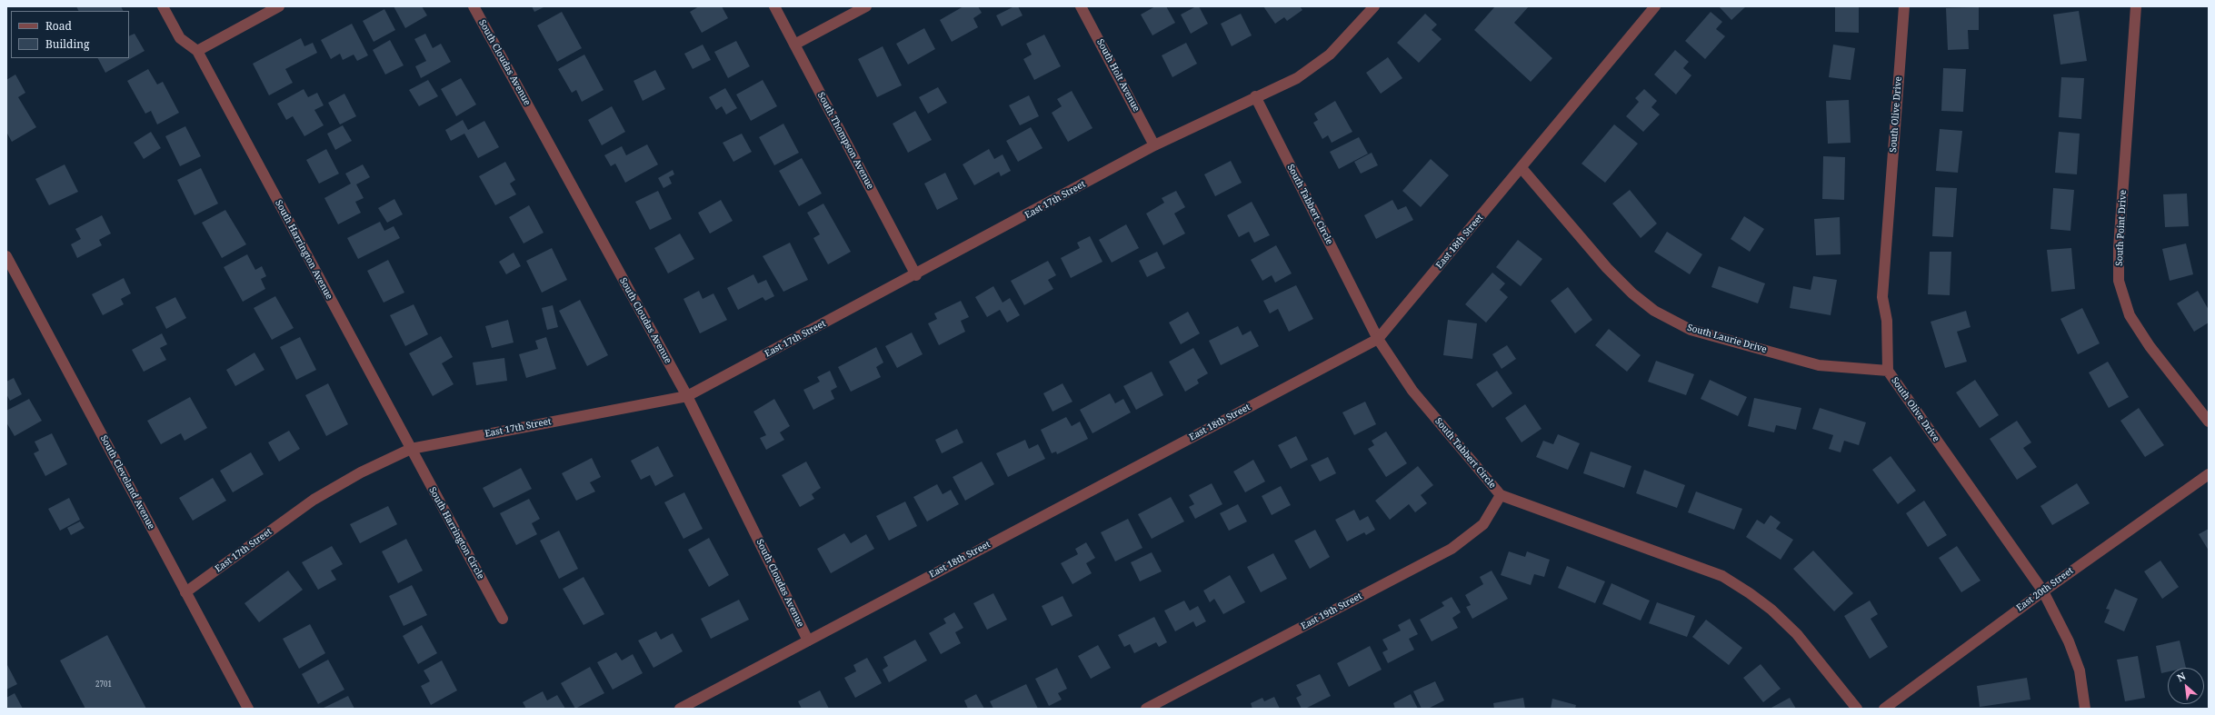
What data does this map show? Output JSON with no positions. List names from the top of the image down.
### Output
{
  "streets": {
    "street": [
      "South Cloudas Avenue",
      "South Holt Avenue",
      "South Olive Drive",
      "South Thompson Avenue",
      "East 17th Street",
      "South Tabbert Circle",
      "South Point Drive",
      "East 18th Street",
      "South Harrington Avenue",
      "South Laurie Drive",
      "South Cleveland Avenue",
      "South Harrington Circle",
      "East 20th Street",
      "East 19th Street"
    ]
  },
  "crossings": [
    ["South Cloudas Avenue", "East 17th Street"],
    ["South Cloudas Avenue", "East 18th Street"],
    ["South Holt Avenue", "East 17th Street"],
    ["South Olive Drive", "South Laurie Drive"],
    ["South Olive Drive", "East 20th Street"],
    ["South Thompson Avenue", "East 17th Street"],
    ["East 17th Street", "South Tabbert Circle"],
    ["East 17th Street", "South Harrington Avenue"],
    ["East 17th Street", "South Cleveland Avenue"],
    ["East 17th Street", "South Harrington Circle"],
    ["South Tabbert Circle", "East 18th Street"],
    ["South Tabbert Circle", "East 19th Street"],
    ["East 18th Street", "South Laurie Drive"],
    ["South Harrington Avenue", "South Harrington Circle"]
  ],
  "house_numbers": ["2701"],
  "legend": ["Road", "Building"],
  "north": "top left"
}
